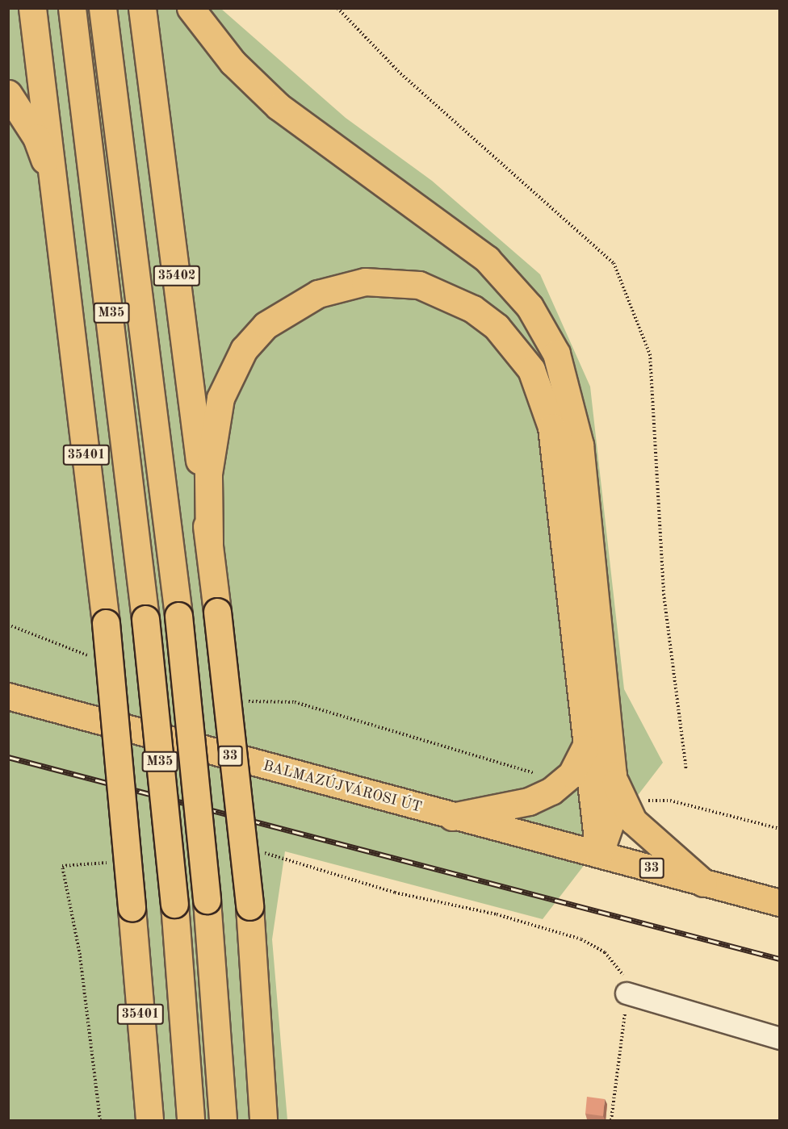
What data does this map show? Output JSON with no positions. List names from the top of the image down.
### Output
{
  "streets": {
    "highway": ["35402", "M35", "35401"],
    "main road": ["33", "BALMAZÚJVÁROSI ÚT"]
  },
  "crossings": [
    ["33", "BALMAZÚJVÁROSI ÚT"]
  ]
}
